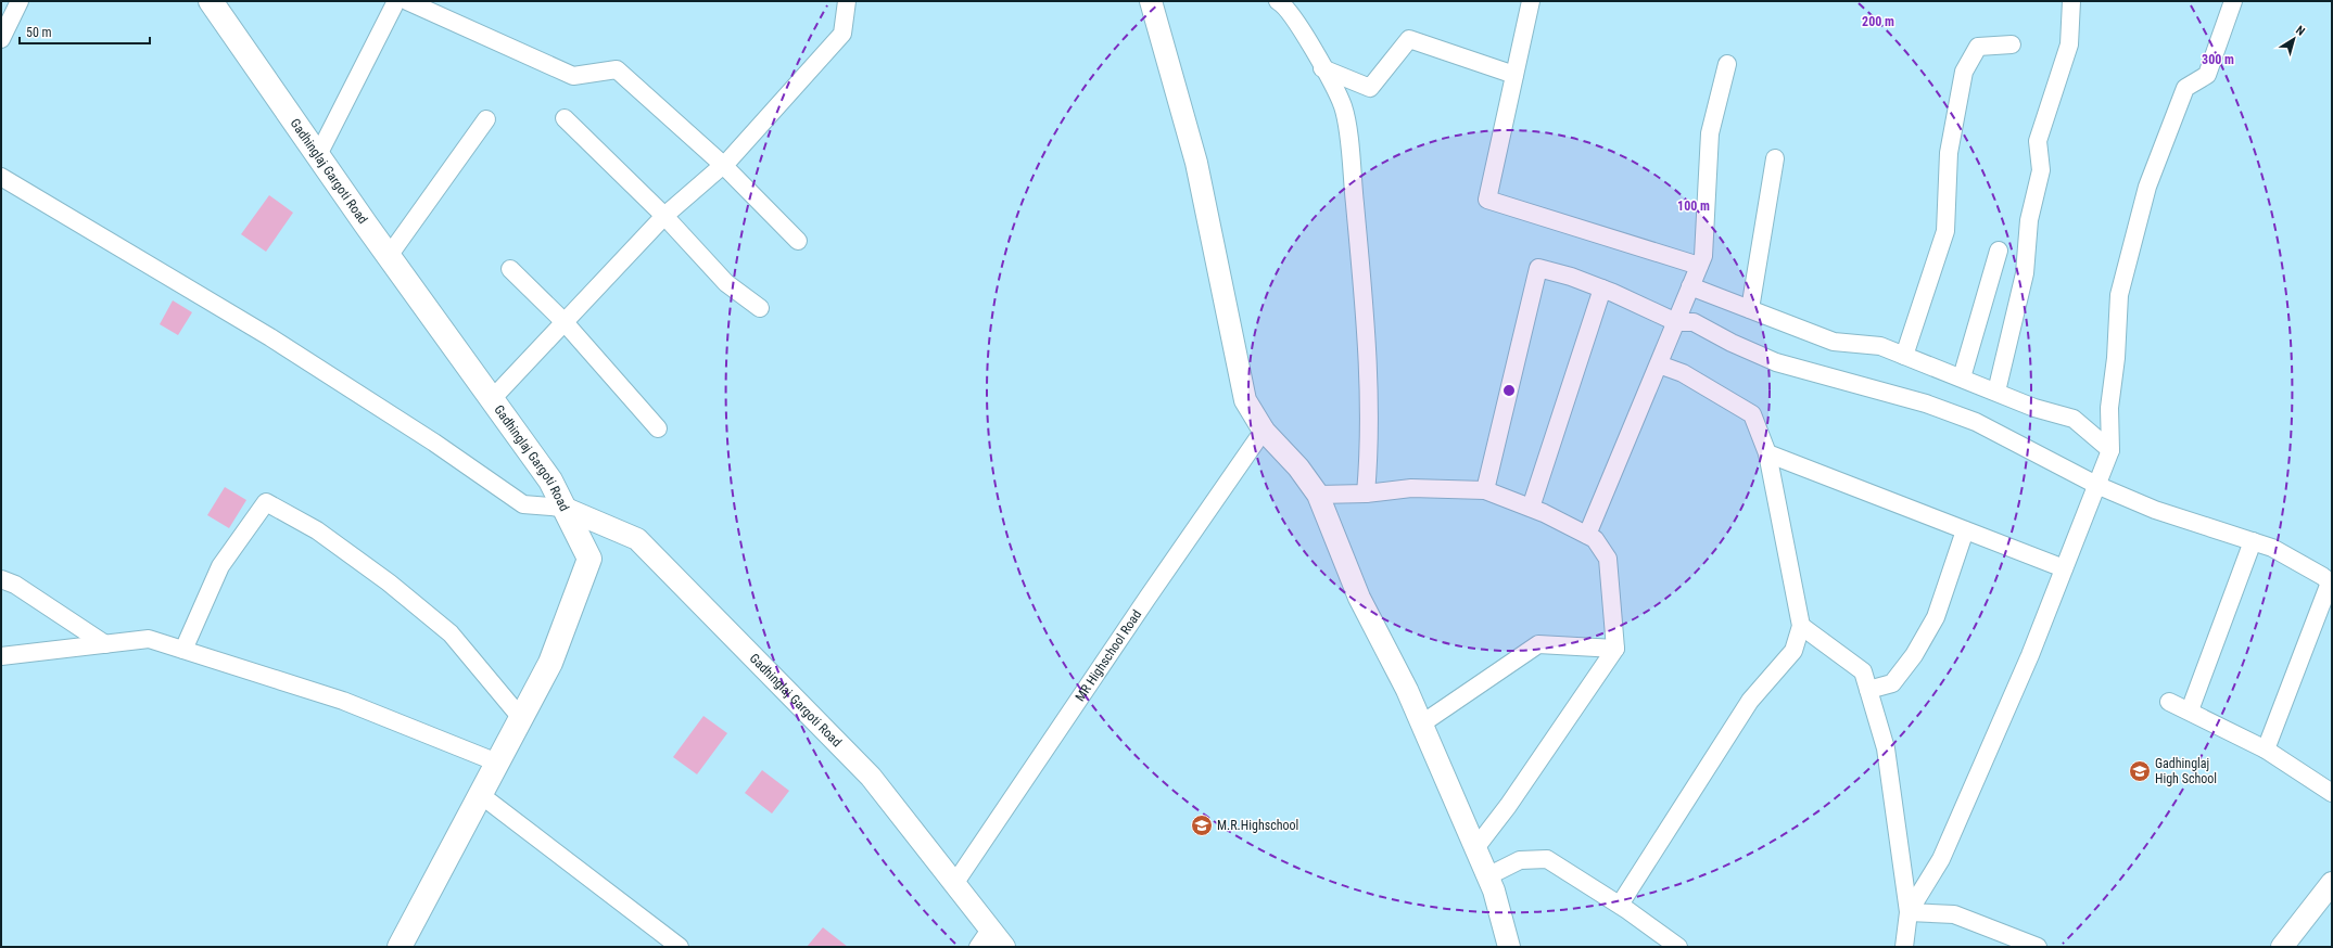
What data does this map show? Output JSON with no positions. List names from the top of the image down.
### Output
{
  "streets": {
    "main road": ["Gadhinglaj Gargoti Road"],
    "street": ["MR Highschool Road"]
  },
  "crossings": [
    ["Gadhinglaj Gargoti Road", "MR Highschool Road"]
  ],
  "places": {
    "school or university": ["Gadhinglaj High School", "M.R.Highschool"]
  },
  "scale_bar": "50 m",
  "north": "top right",
  "rings": ["200 m", "300 m", "100 m"]
}
